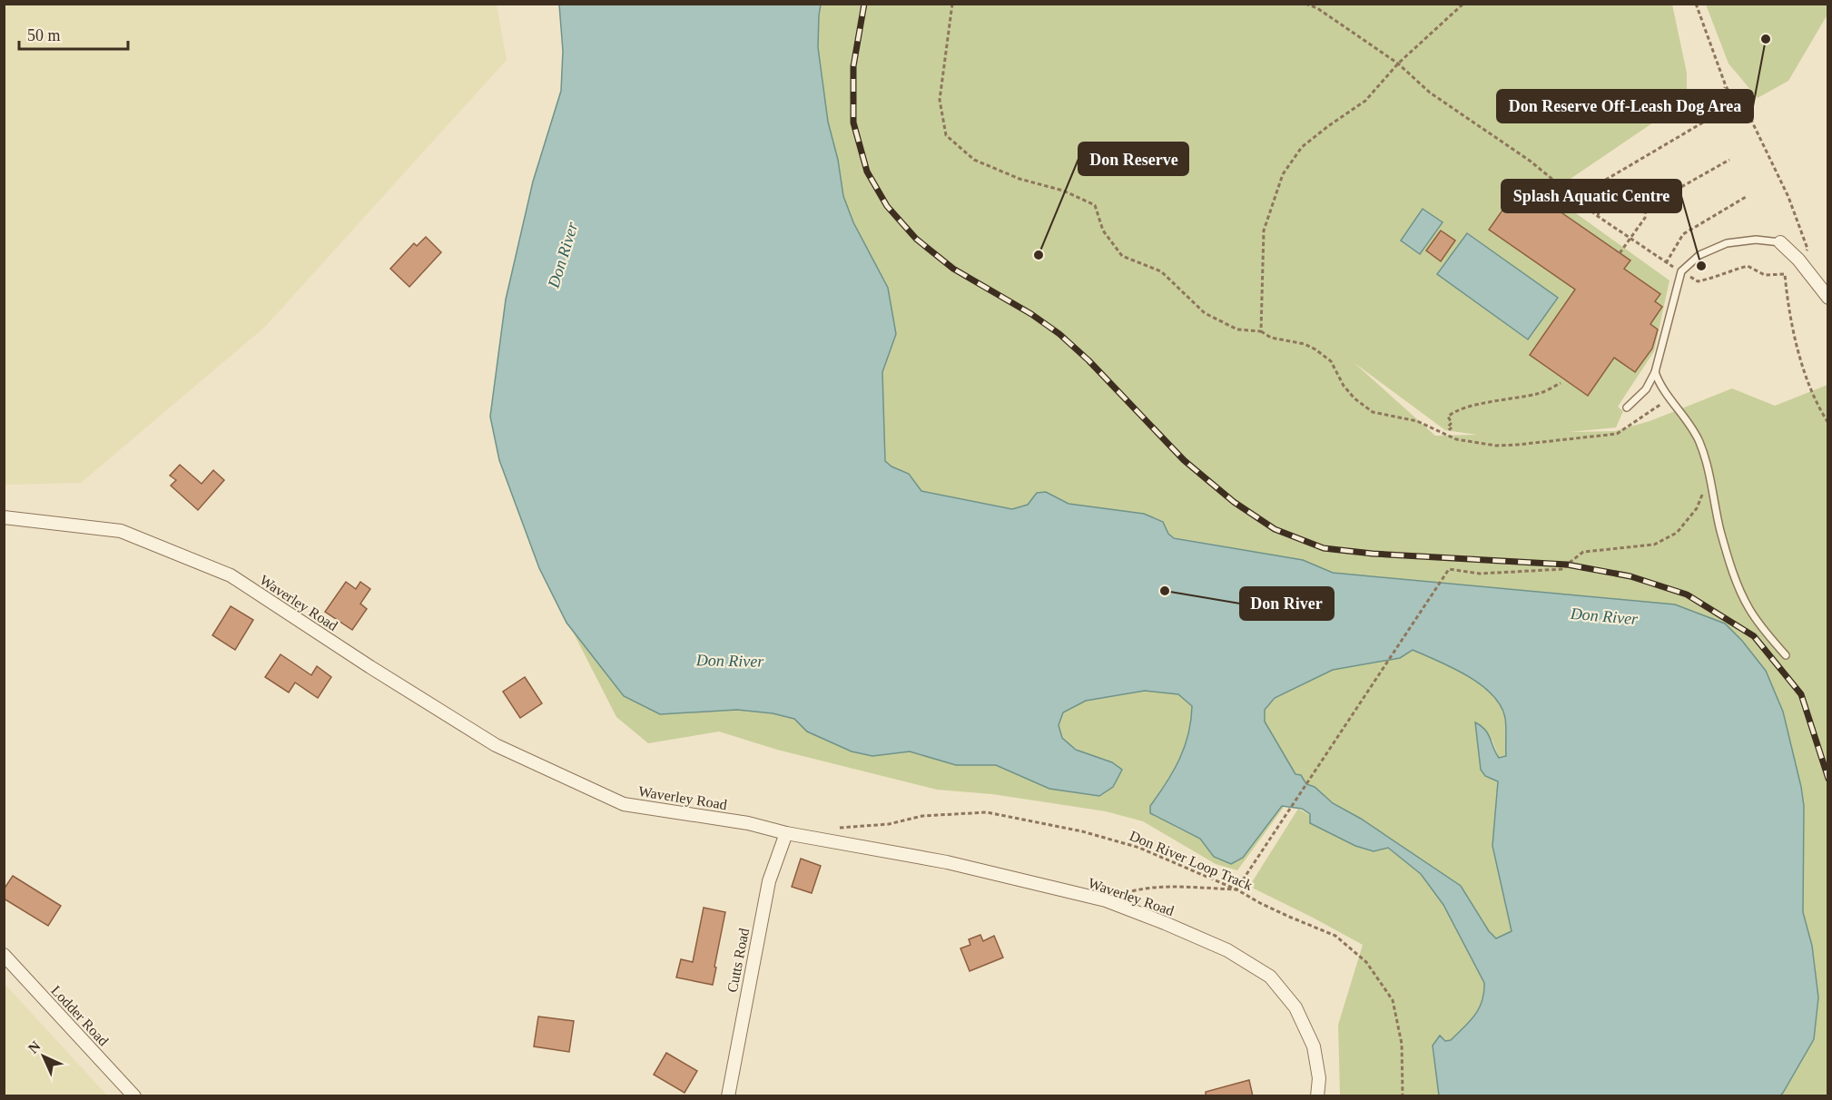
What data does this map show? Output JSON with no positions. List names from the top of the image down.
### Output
{
  "streets": {
    "street": ["Waverley Road", "Cutts Road", "Lodder Road"],
    "path": ["Don River Loop Track"]
  },
  "crossings": [
    ["Waverley Road", "Cutts Road"]
  ],
  "water": ["Don River"],
  "places": [
    "Don Reserve Off-Leash Dog Area",
    "Don Reserve",
    "Splash Aquatic Centre",
    "Don River"
  ],
  "scale_bar": "50 m",
  "north": "top left"
}
